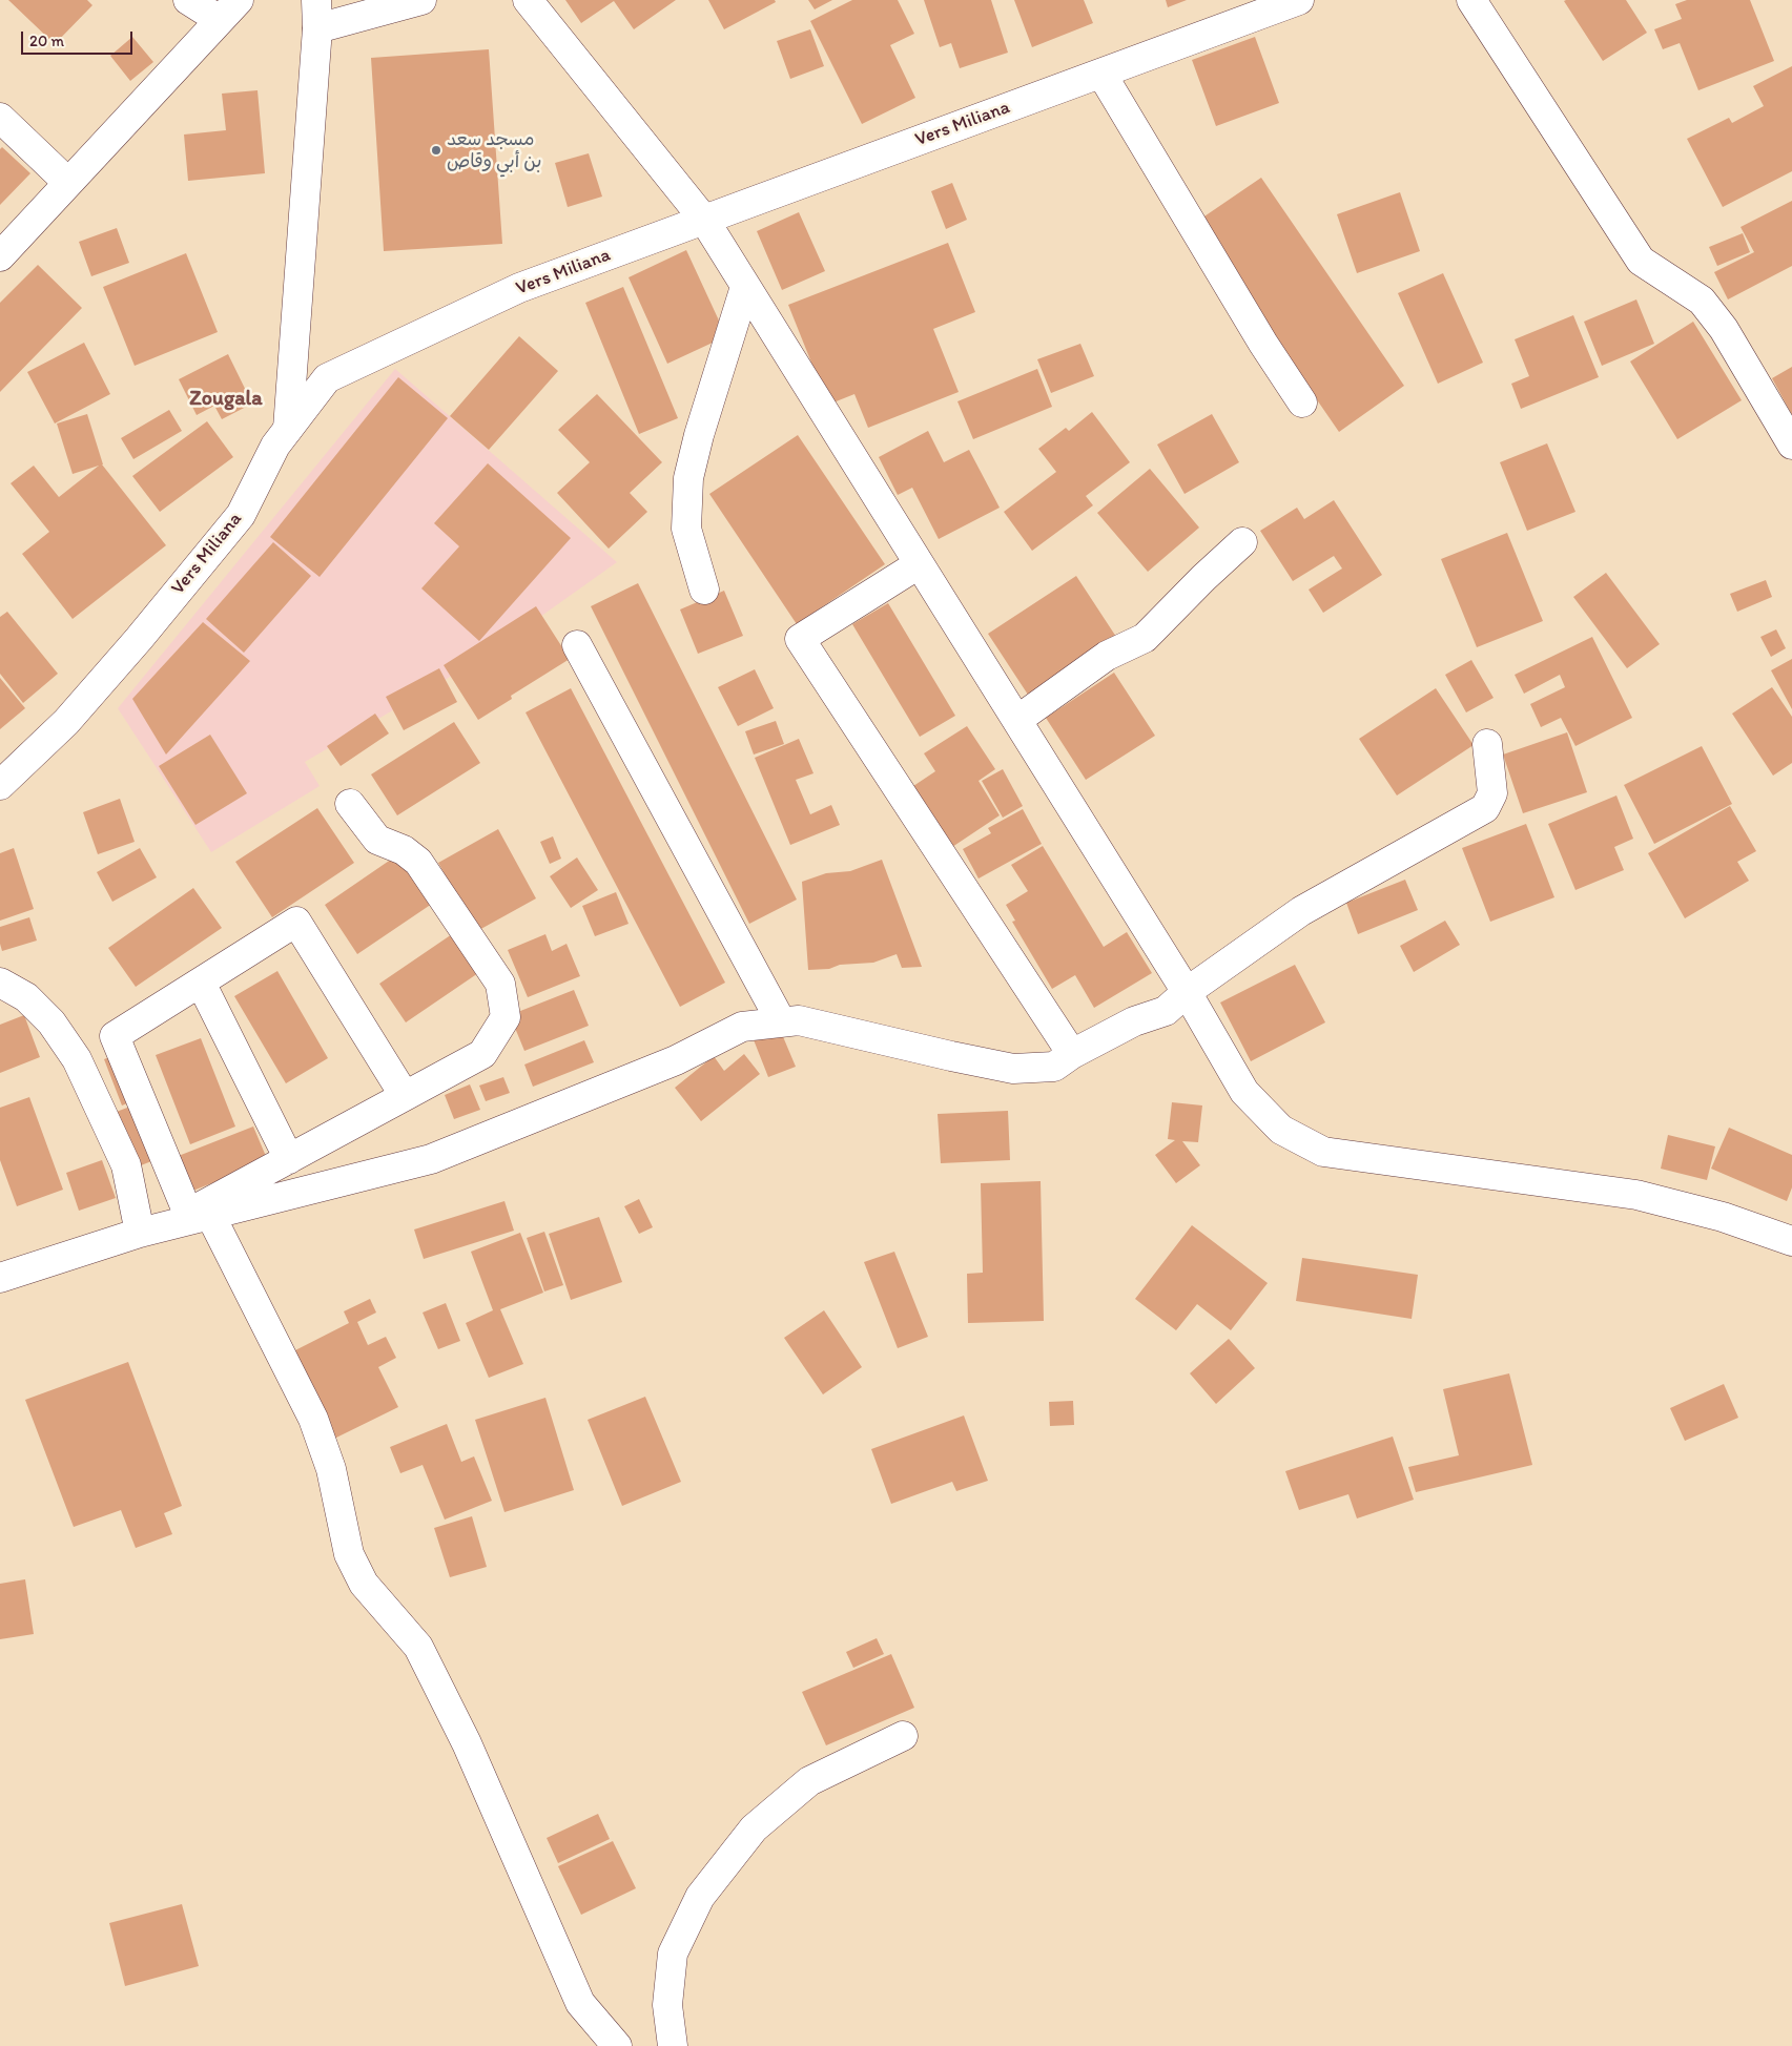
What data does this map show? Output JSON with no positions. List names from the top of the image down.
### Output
{
  "streets": {
    "street": ["Vers Miliana"]
  },
  "districts": ["Zougala"],
  "places": ["مسجد سعد بن أبي وقاص"],
  "scale_bar": "20 m"
}
